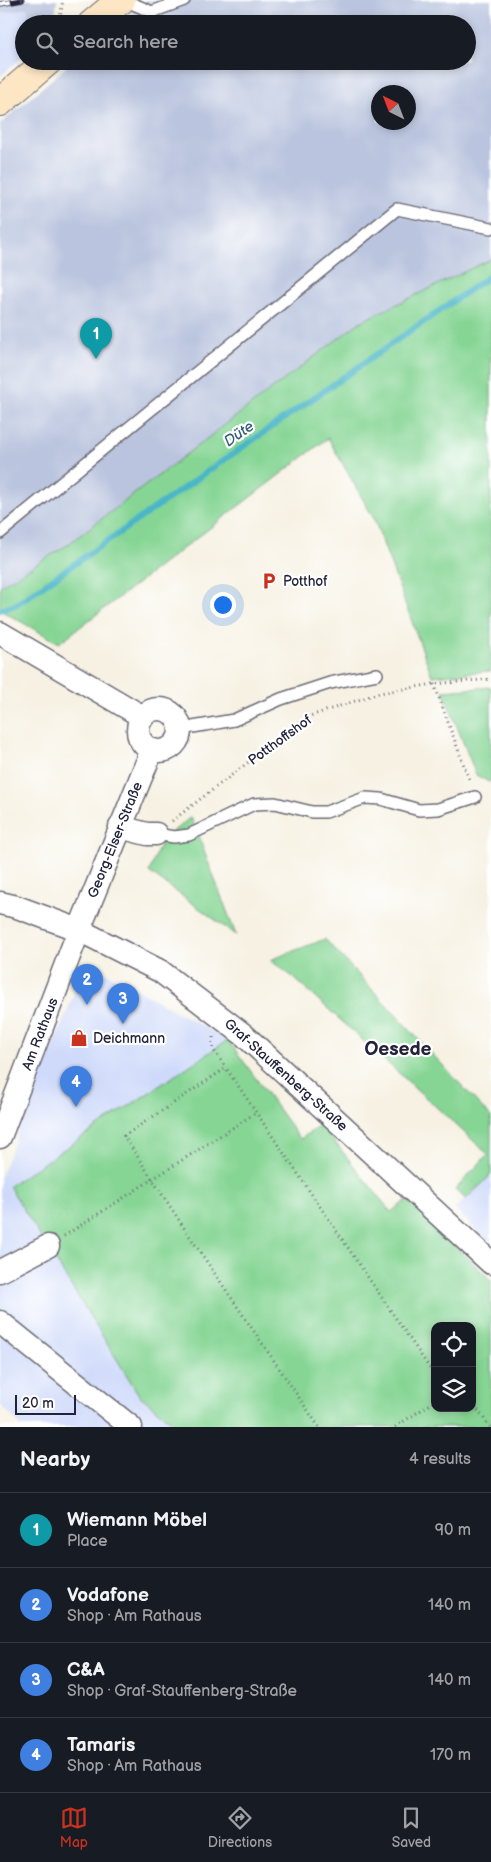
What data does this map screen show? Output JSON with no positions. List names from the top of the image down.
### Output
{
  "streets": {
    "street": ["Georg-Elser-Straße", "Am Rathaus", "Graf-Stauffenberg-Straße"],
    "path": ["Potthoffshof"]
  },
  "crossings": [
    ["Georg-Elser-Straße", "Am Rathaus"],
    ["Georg-Elser-Straße", "Graf-Stauffenberg-Straße"],
    ["Am Rathaus", "Graf-Stauffenberg-Straße"]
  ],
  "districts": ["Oesede"],
  "water": ["Düte"],
  "places": {
    "parking": ["Potthof"],
    "shop": ["Deichmann"]
  },
  "scale_bar": "20 m",
  "north": "top left",
  "page": {
    "search": "Search here",
    "pins": [
      "1",
      "2",
      "3",
      "4"
    ],
    "scale": "20 m",
    "heading": ["Nearby", "4 results"],
    "list": [
      {
        "mark": "1",
        "name": "Wiemann Möbel",
        "note": "Place",
        "value": "90 m"
      },
      {
        "mark": "2",
        "name": "Vodafone",
        "note": "Shop · Am Rathaus",
        "value": "140 m"
      },
      {
        "mark": "3",
        "name": "C&A",
        "note": "Shop · Graf-Stauffenberg-Straße",
        "value": "140 m"
      },
      {
        "mark": "4",
        "name": "Tamaris",
        "note": "Shop · Am Rathaus",
        "value": "170 m"
      }
    ],
    "nav": ["Map", "Directions", "Saved"]
  }
}
